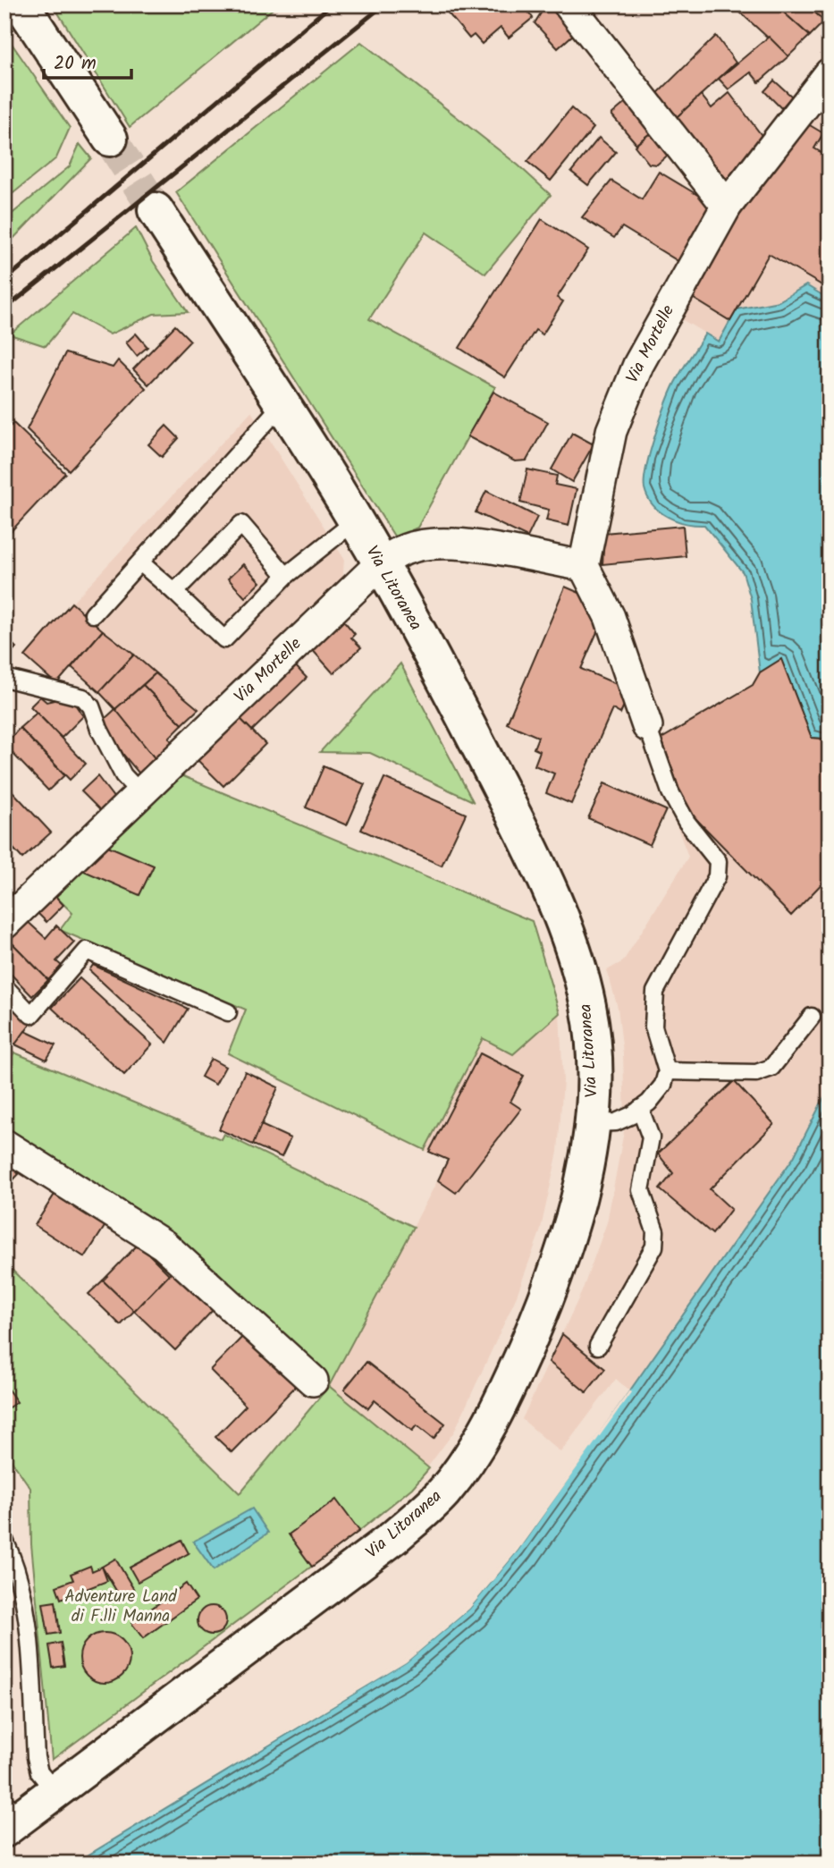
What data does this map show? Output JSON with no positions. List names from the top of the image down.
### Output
{
  "streets": {
    "street": ["Via Mortelle", "Via Litoranea"]
  },
  "crossings": [
    ["Via Mortelle", "Via Litoranea"]
  ],
  "parks": ["Adventure Land di F.lli Manna"],
  "scale_bar": "20 m"
}
